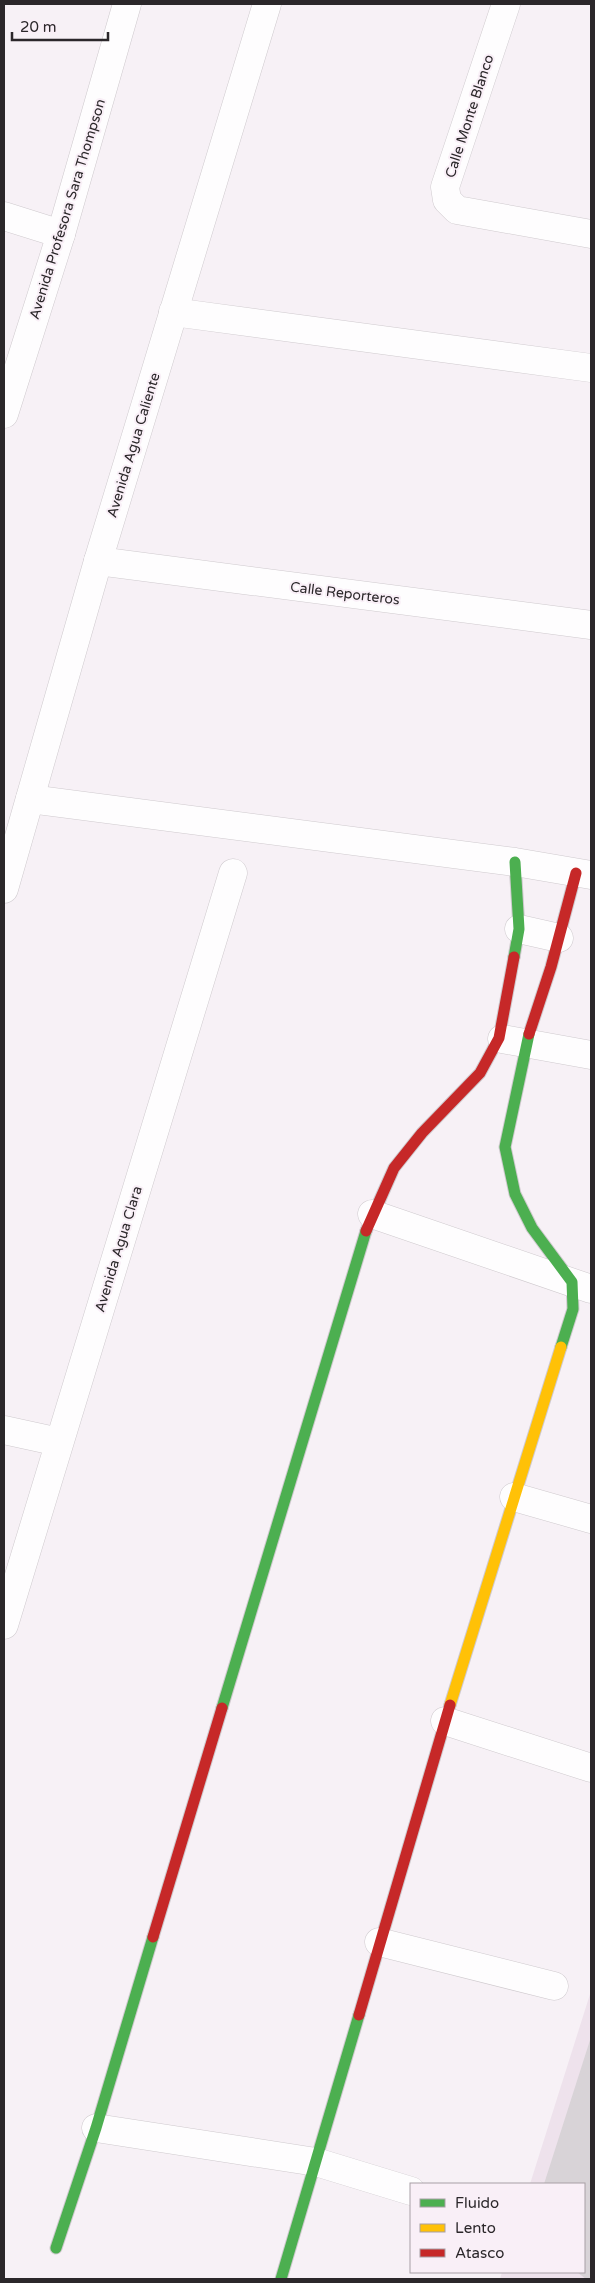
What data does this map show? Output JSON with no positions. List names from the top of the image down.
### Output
{
  "streets": {
    "street": [
      "Calle Monte Blanco",
      "Avenida Profesora Sara Thompson",
      "Avenida Agua Caliente",
      "Calle Reporteros",
      "Avenida Agua Clara"
    ]
  },
  "crossings": [
    ["Avenida Agua Caliente", "Calle Reporteros"]
  ],
  "legend": ["Fluido", "Lento", "Atasco"],
  "scale_bar": "20 m"
}
